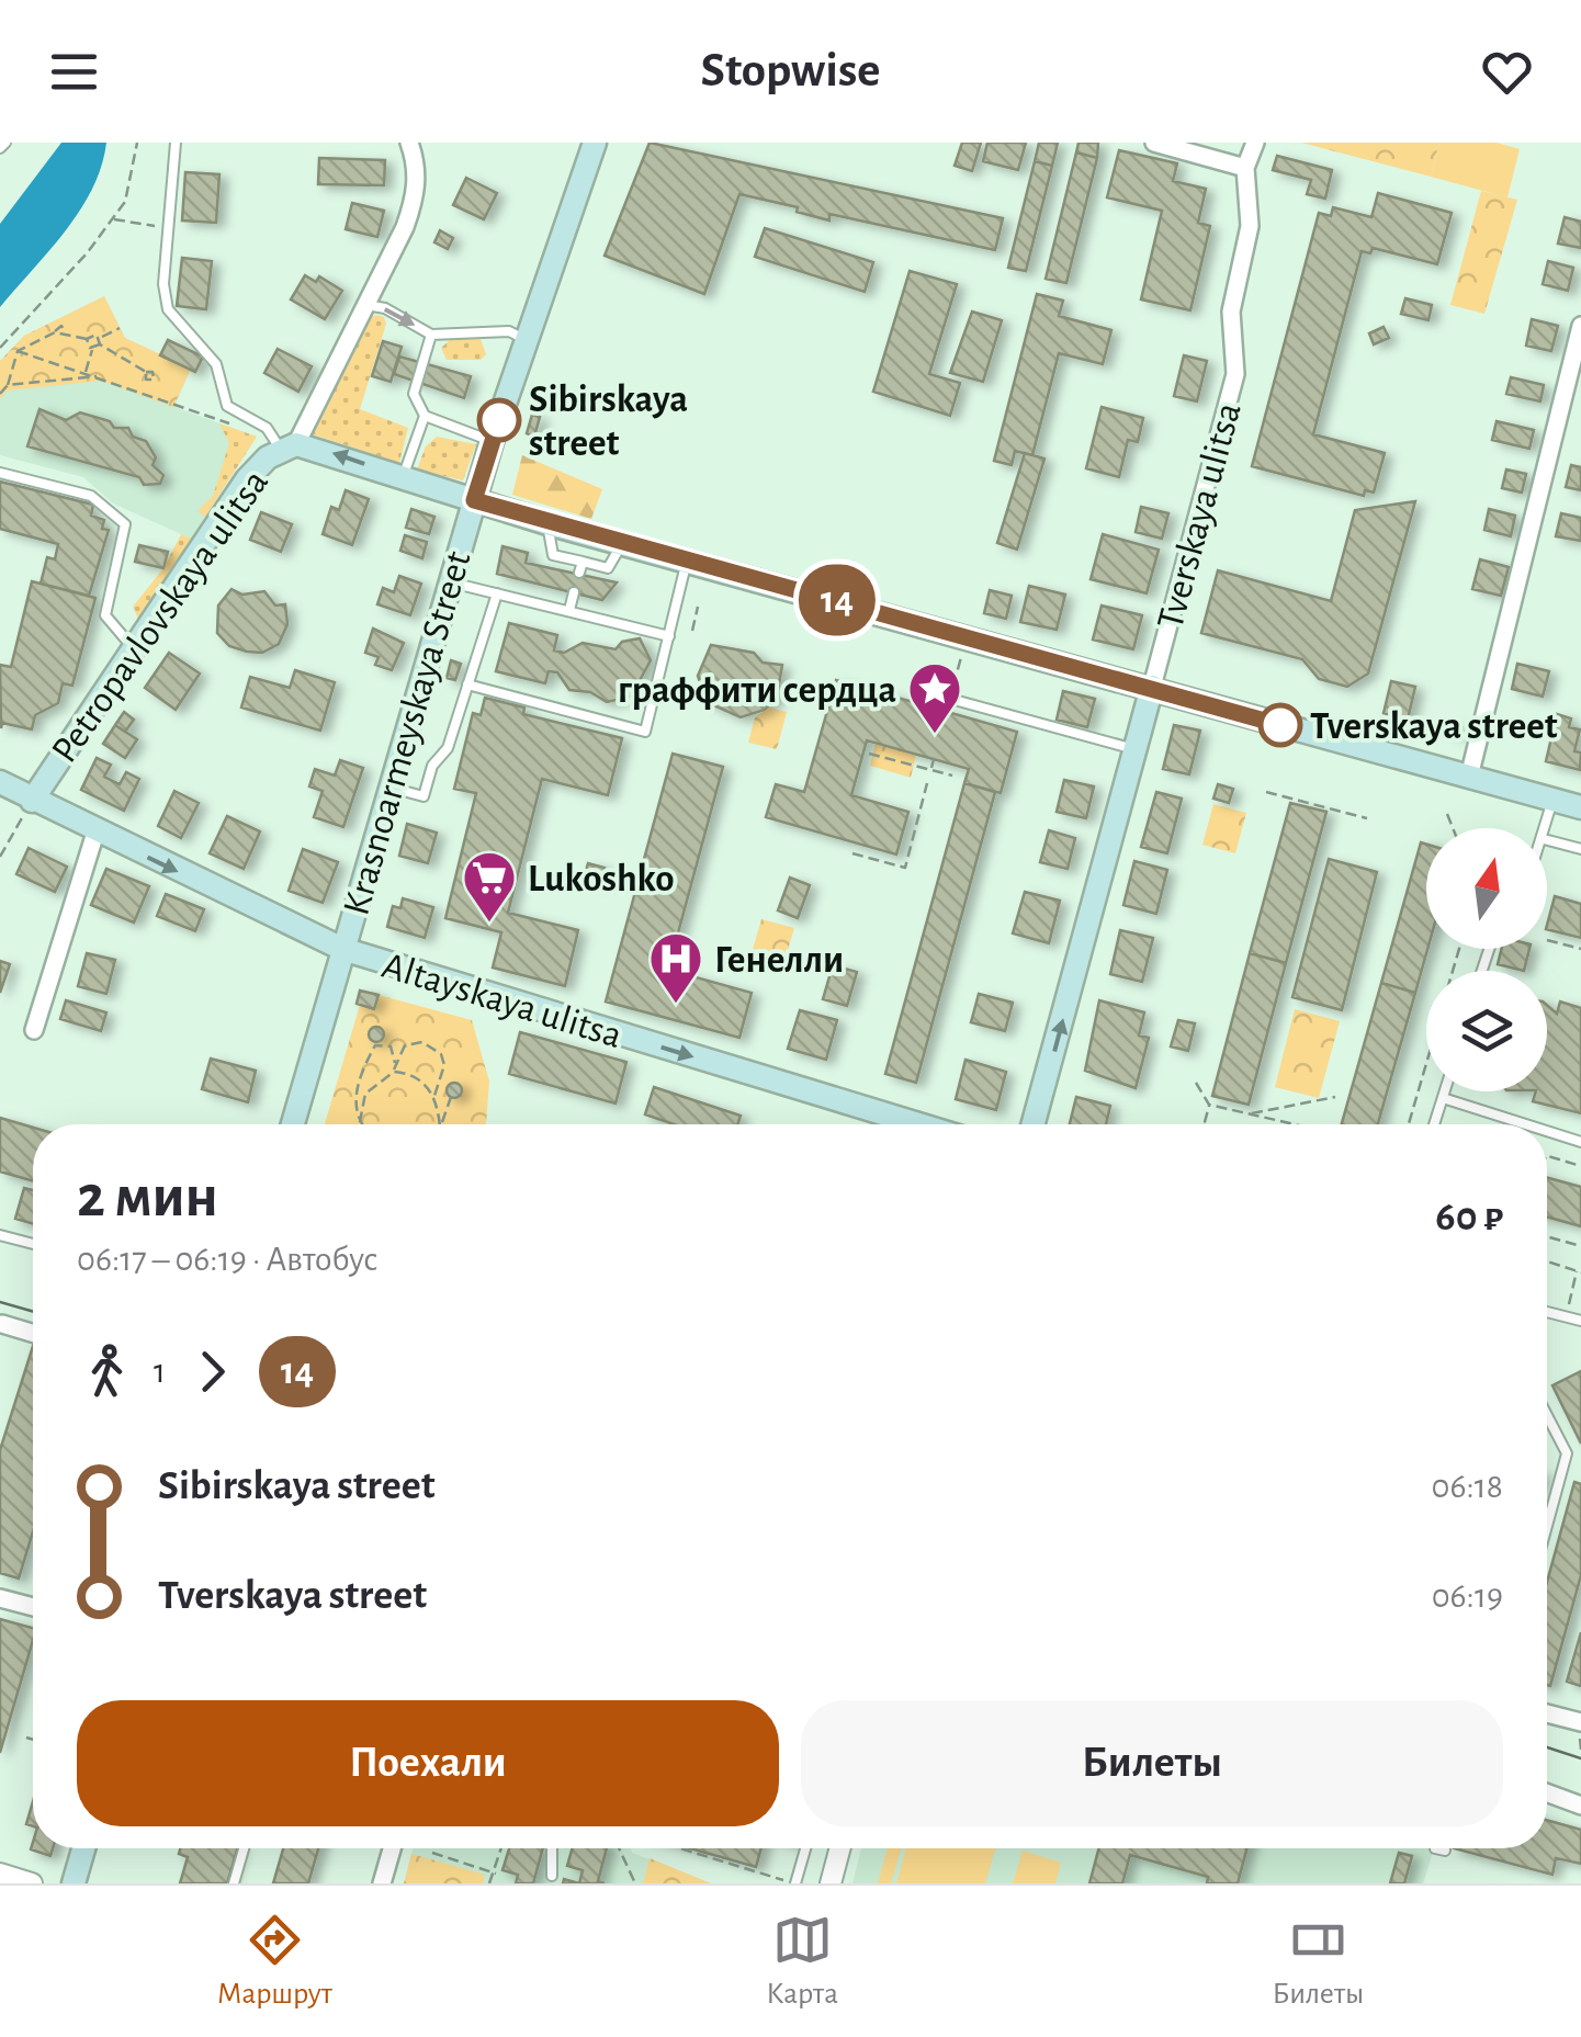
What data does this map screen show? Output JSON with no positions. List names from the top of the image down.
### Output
{
  "streets": {
    "main road": [
      "Tverskaya ulitsa",
      "Petropavlovskaya ulitsa",
      "Krasnoarmeyskaya Street",
      "Altayskaya ulitsa"
    ]
  },
  "crossings": [
    ["Petropavlovskaya ulitsa", "Altayskaya ulitsa"],
    ["Krasnoarmeyskaya Street", "Altayskaya ulitsa"]
  ],
  "one_way": ["Tverskaya ulitsa", "Altayskaya ulitsa"],
  "places": {
    "other": ["Sibirskaya street", "Tverskaya street"],
    "place": ["граффити сердца"],
    "supermarket": ["Lukoshko"],
    "hospital": ["Генелли"]
  },
  "lines": ["bus line 14"],
  "north": "top",
  "page": {
    "header": "Stopwise",
    "on_map": "14",
    "heading": ["2 мин", "06:17 – 06:19 · Автобус", "60 ₽"],
    "legs": ["1", "14"],
    "list": [
      {
        "name": "Sibirskaya street",
        "value": "06:18"
      },
      {
        "name": "Tverskaya street",
        "value": "06:19"
      }
    ],
    "buttons": ["Поехали", "Билеты"],
    "tabs": ["Маршрут", "Карта", "Билеты"]
  }
}
